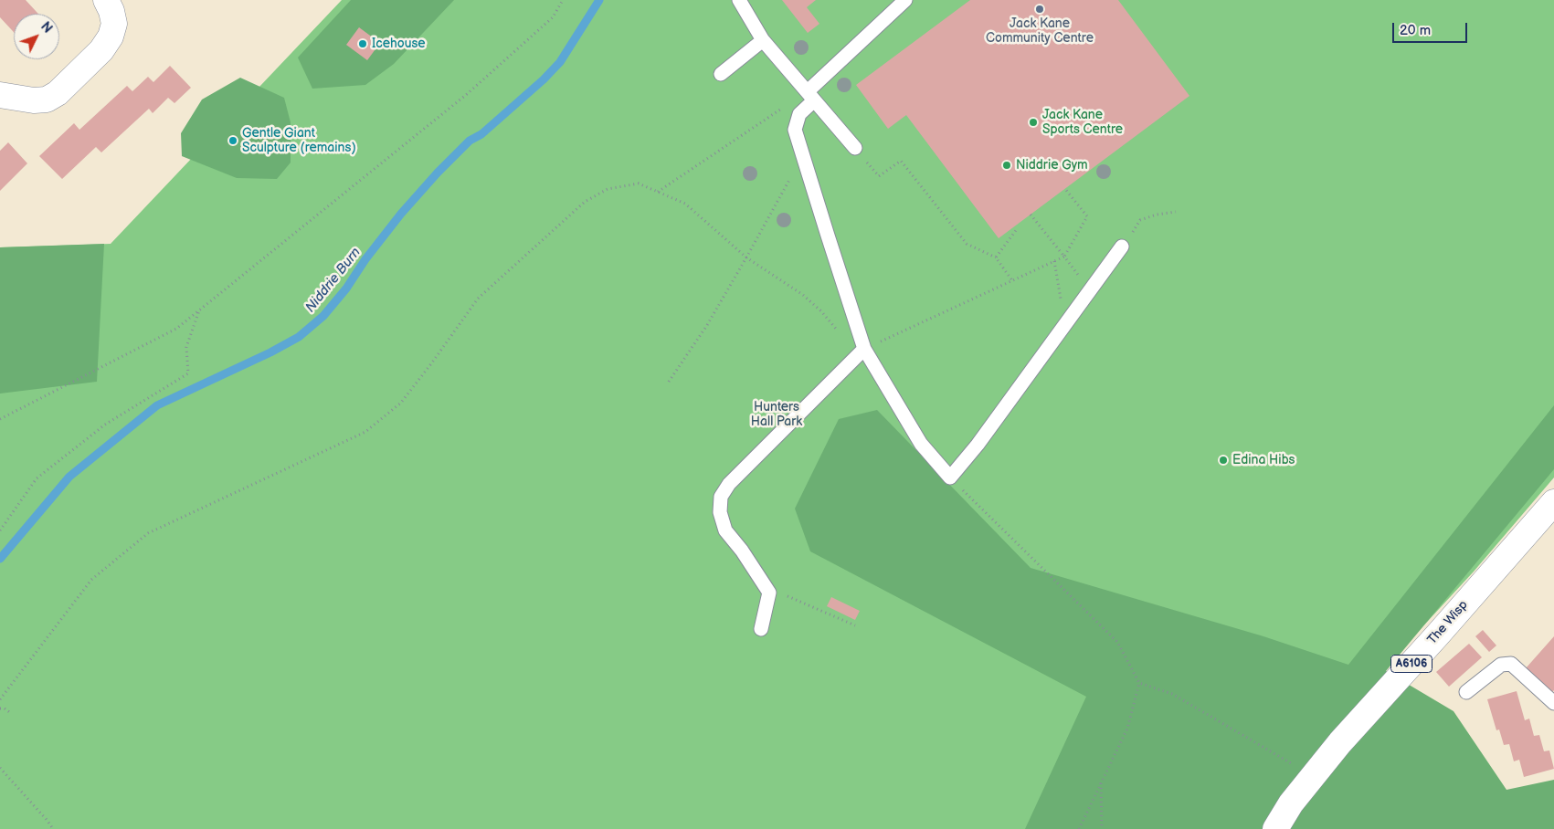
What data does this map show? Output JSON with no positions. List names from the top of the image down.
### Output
{
  "streets": {
    "main road": ["The Wisp", "A6106"]
  },
  "water": ["Niddrie Burn"],
  "parks": ["Hunters Hall Park"],
  "places": [
    "Jack Kane Community Centre",
    "Icehouse",
    "Jack Kane Sports Centre",
    "Gentle Giant Sculpture (remains)",
    "Niddrie Gym",
    "Edina Hibs"
  ],
  "scale_bar": "20 m",
  "north": "top right"
}
